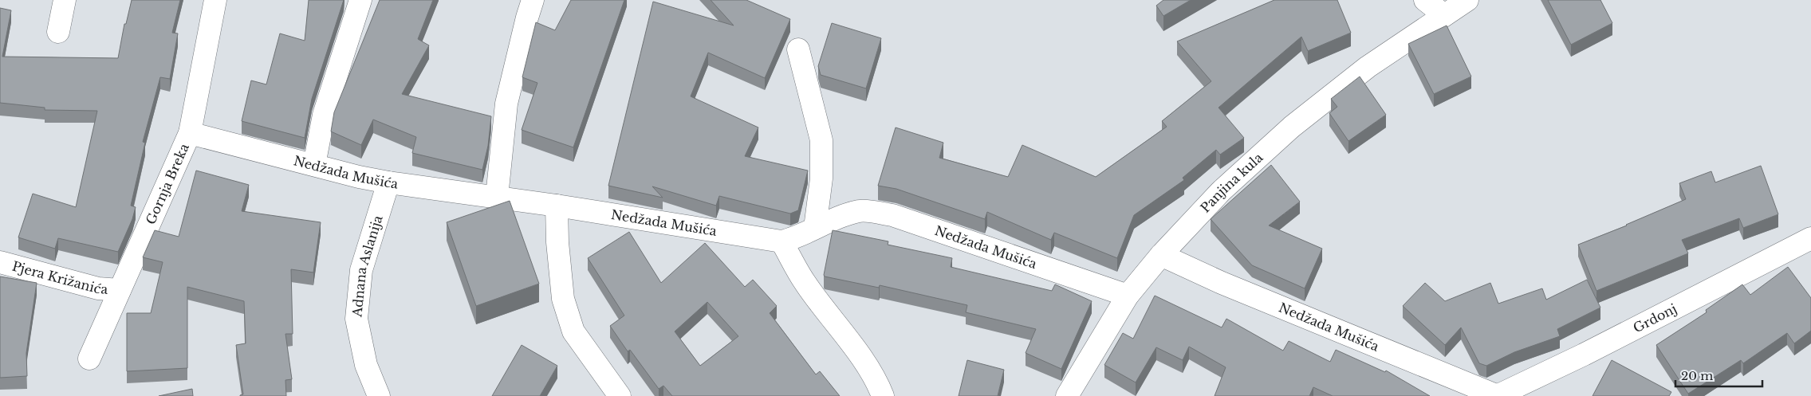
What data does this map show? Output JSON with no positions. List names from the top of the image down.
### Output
{
  "streets": {
    "street": [
      "Nedžada Mušića",
      "Panjina kula",
      "Gornja Breka",
      "Adnana Aslanija",
      "Pjera Križanića",
      "Grdonj"
    ]
  },
  "crossings": [
    ["Nedžada Mušića", "Panjina kula"],
    ["Nedžada Mušića", "Gornja Breka"],
    ["Nedžada Mušića", "Adnana Aslanija"],
    ["Nedžada Mušića", "Grdonj"],
    ["Gornja Breka", "Pjera Križanića"]
  ],
  "scale_bar": "20 m"
}
